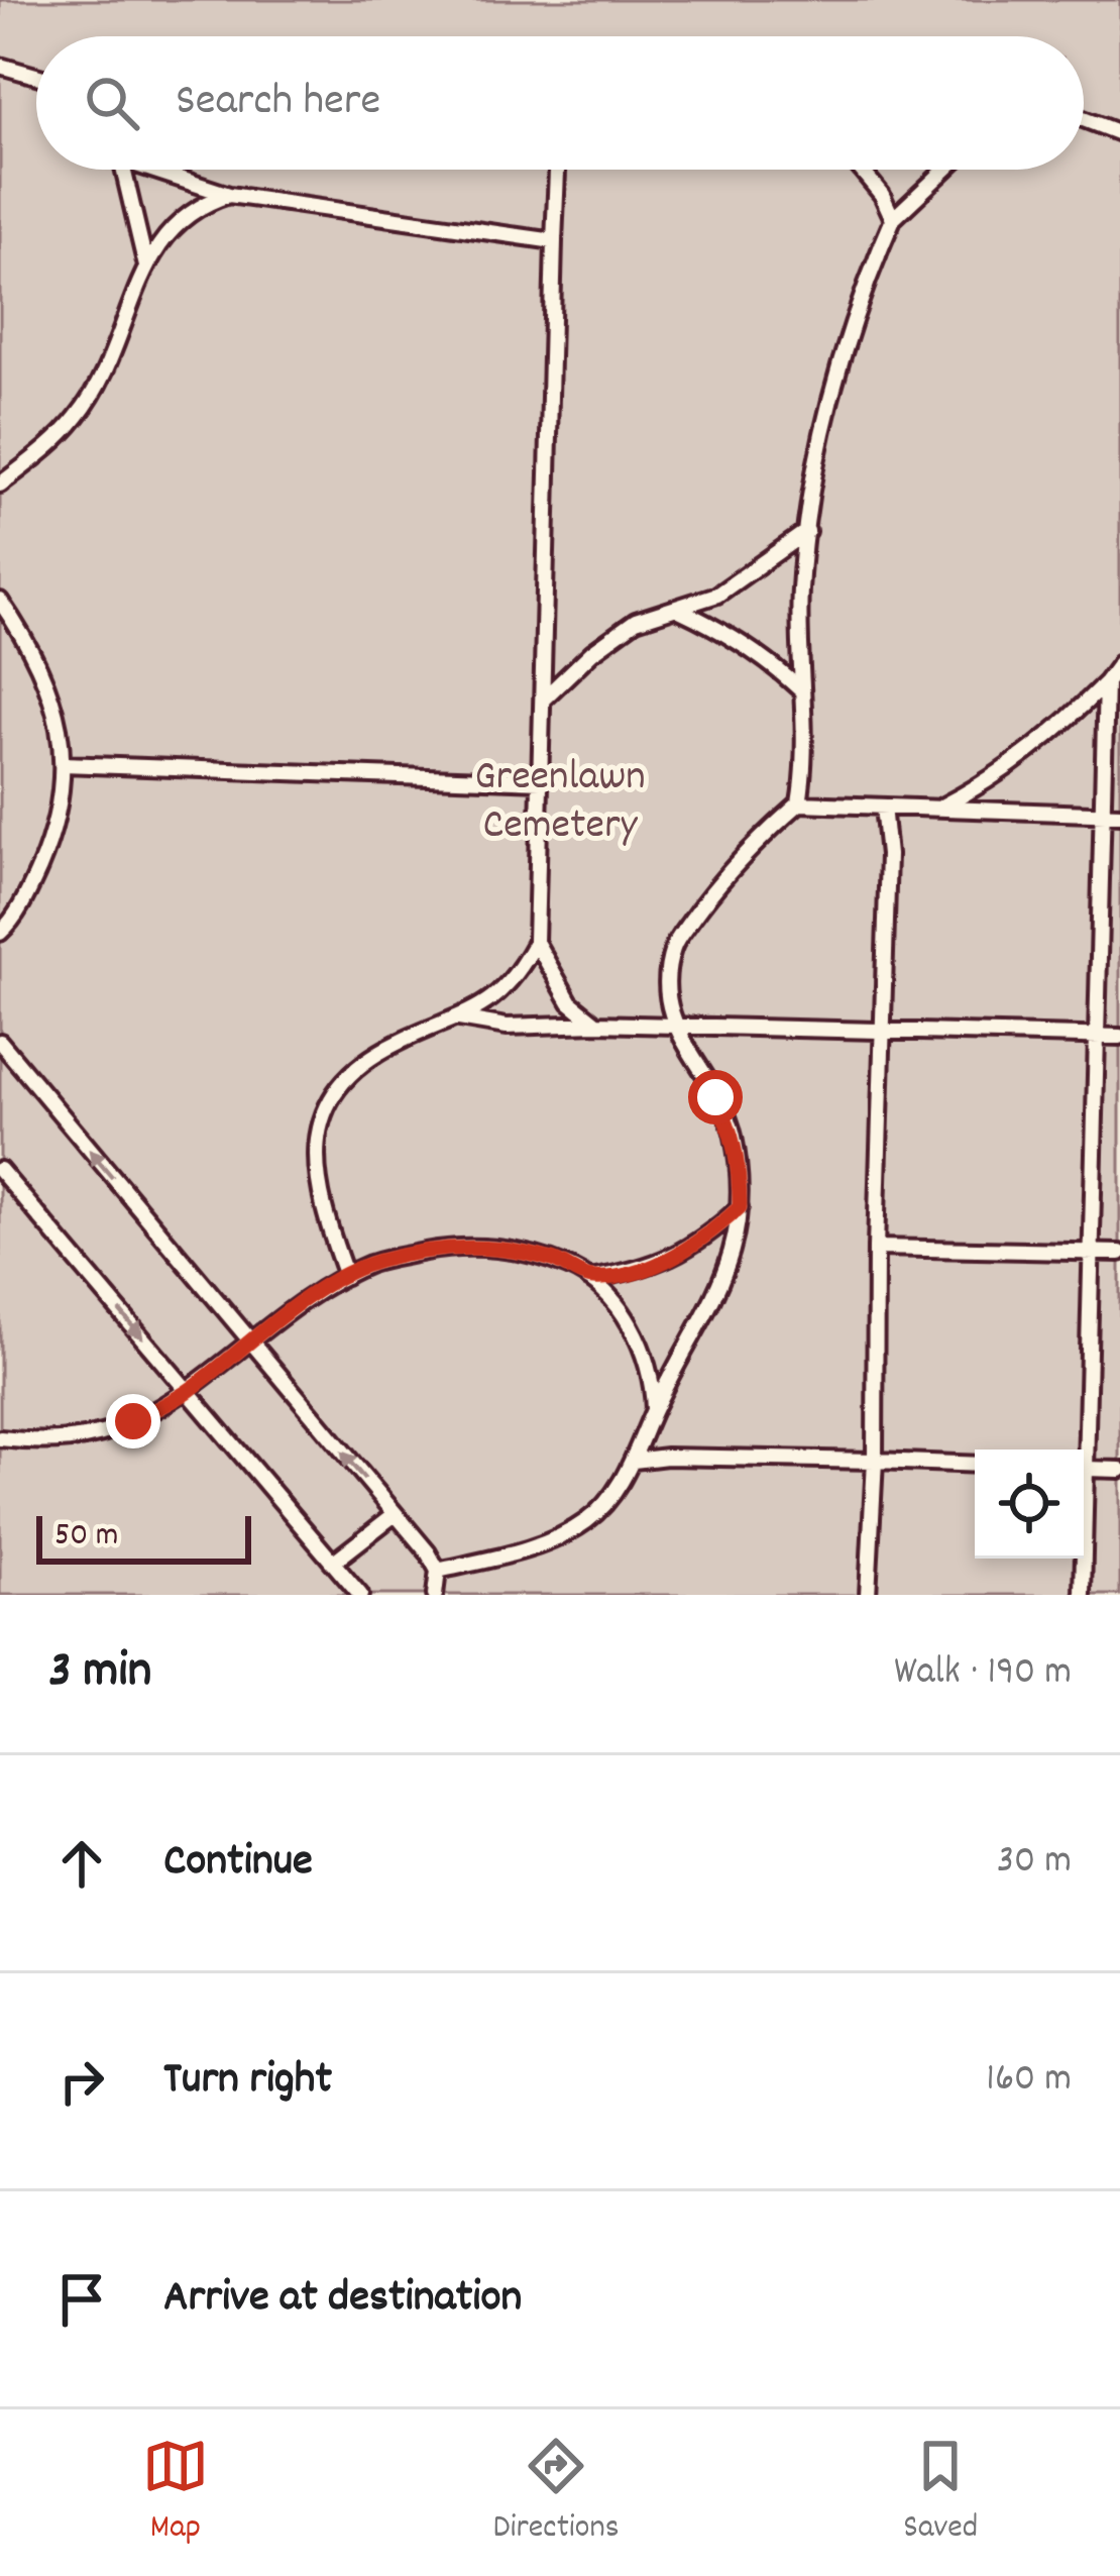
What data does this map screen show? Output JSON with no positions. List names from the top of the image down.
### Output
{
  "parks": ["Greenlawn Cemetery"],
  "scale_bar": "50 m",
  "page": {
    "search": "Search here",
    "scale": "50 m",
    "heading": ["3 min", "Walk · 190 m"],
    "list": [
      ["Continue", "30 m"],
      ["Turn right", "160 m"],
      "Arrive at destination"
    ],
    "nav": ["Map", "Directions", "Saved"]
  }
}
